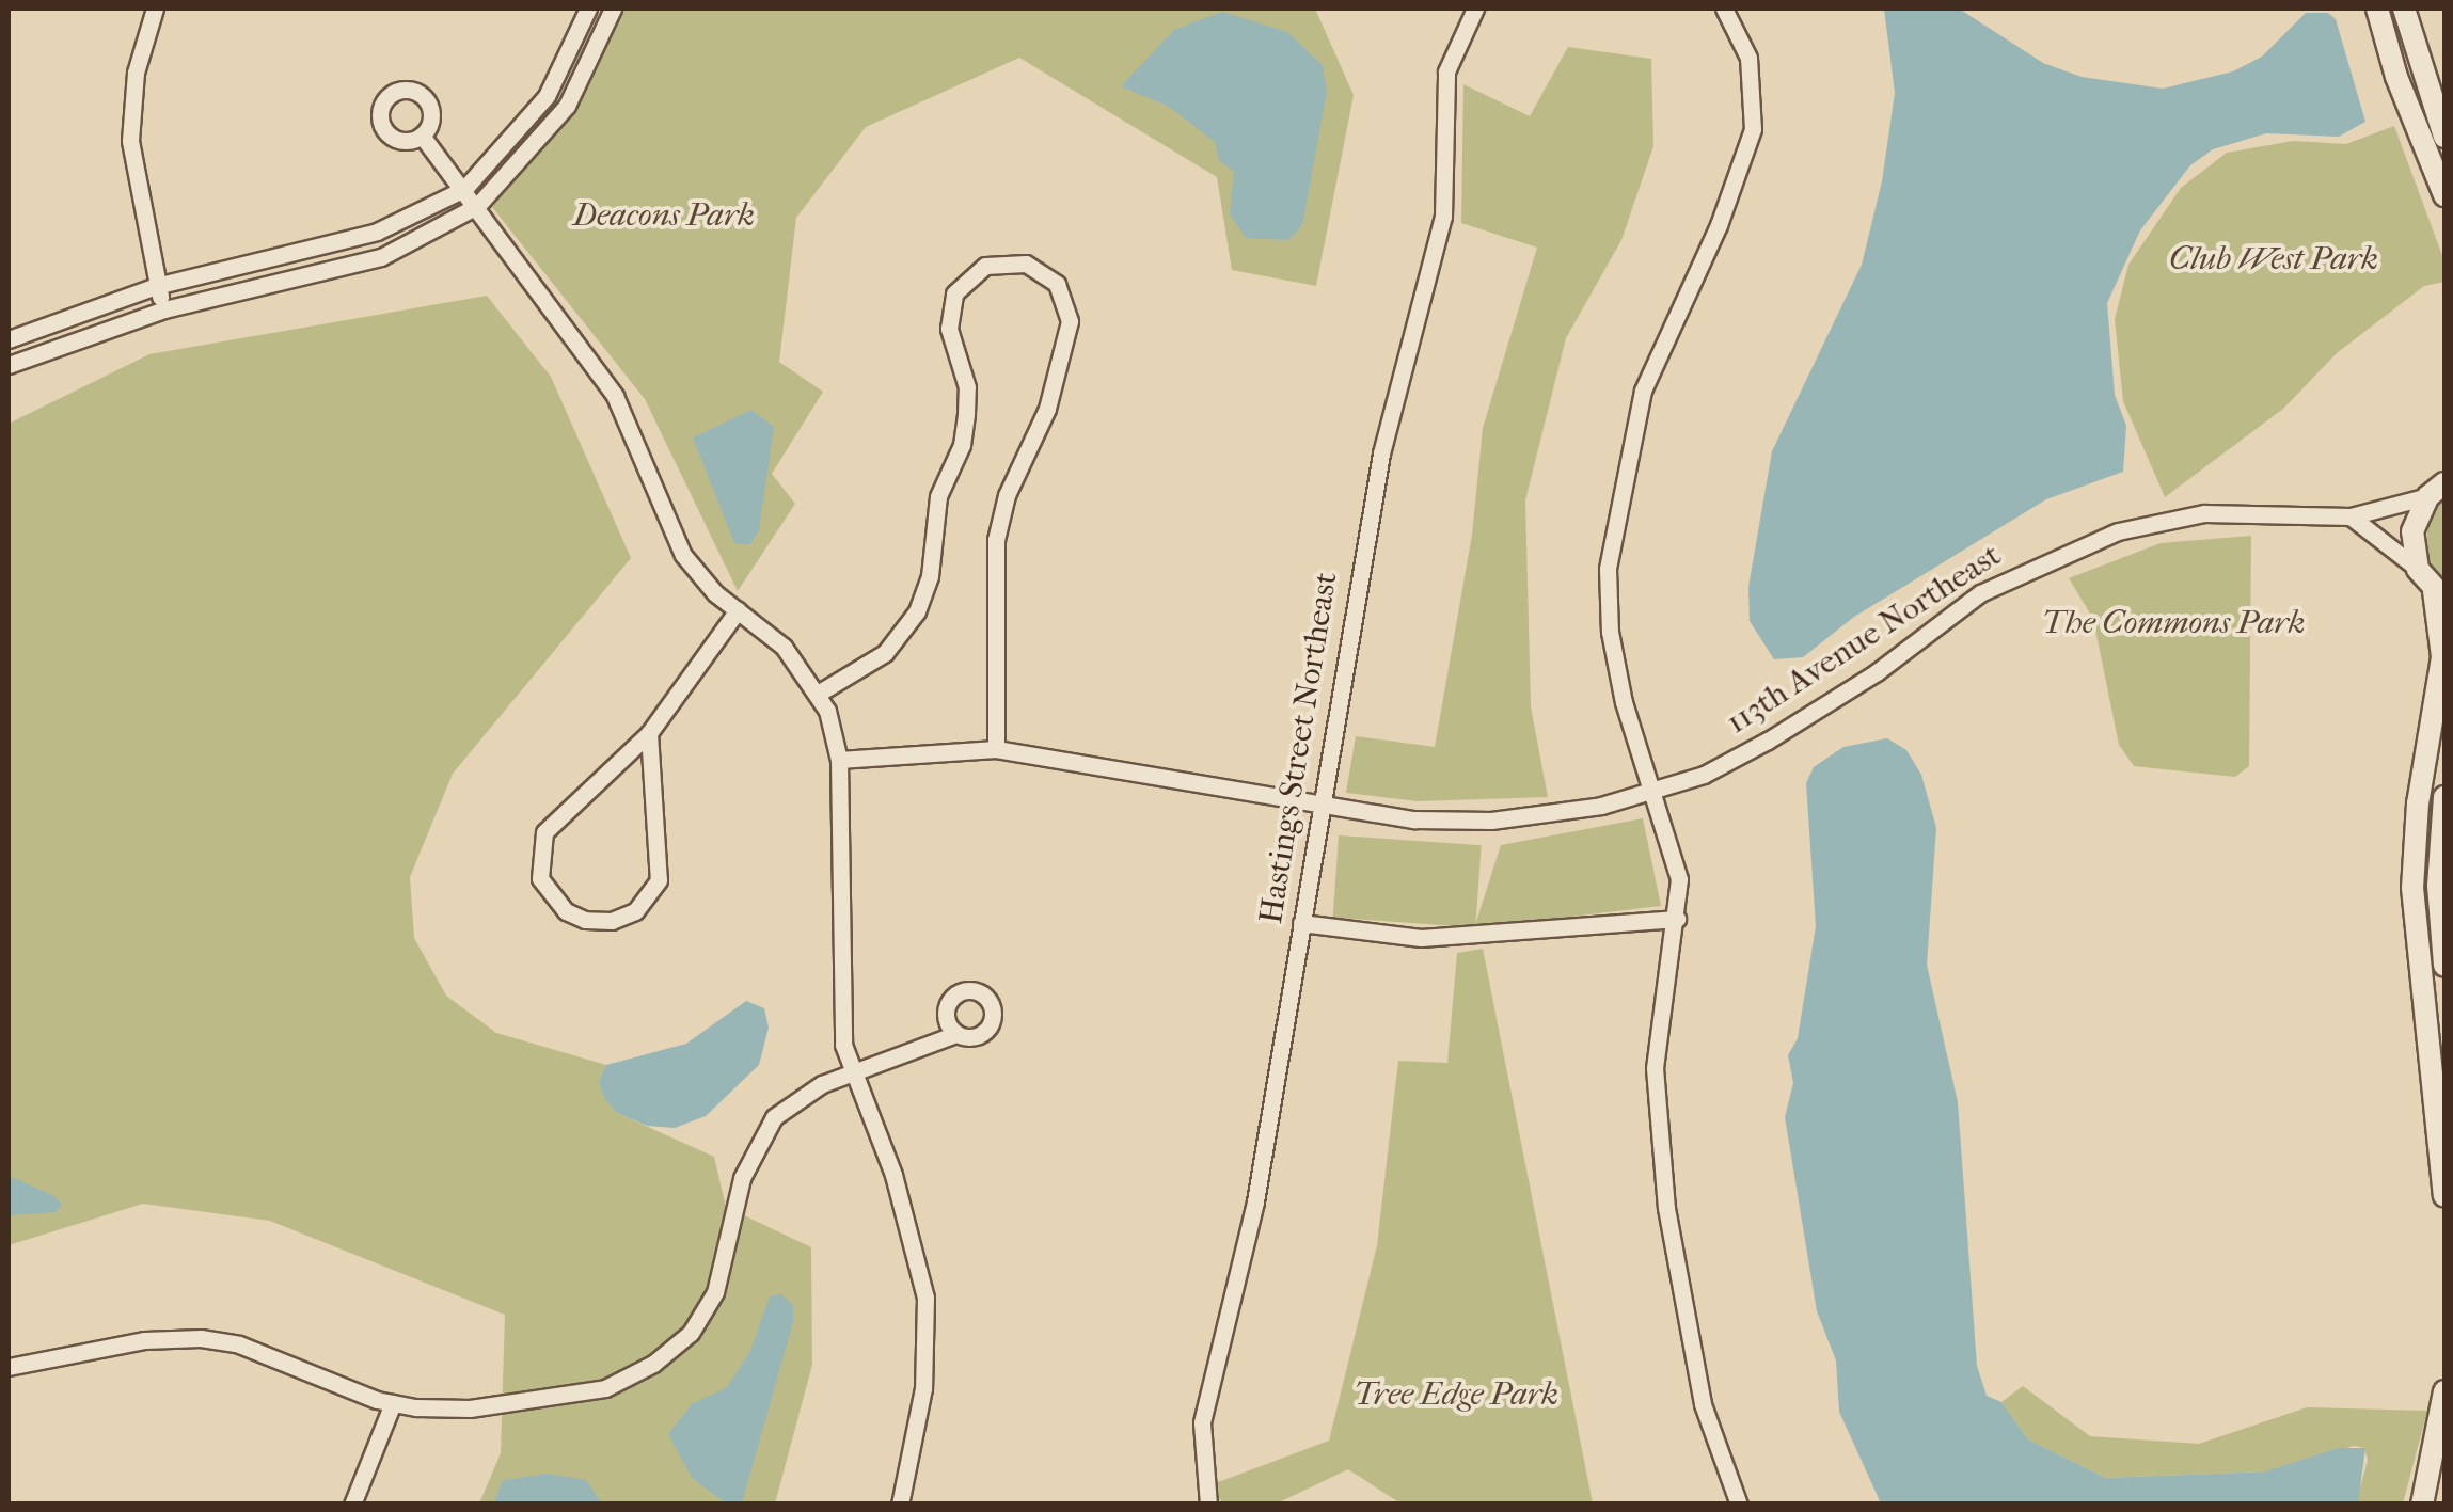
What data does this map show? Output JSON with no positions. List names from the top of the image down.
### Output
{
  "streets": {
    "street": ["113th Avenue Northeast", "Hastings Street Northeast"]
  },
  "crossings": [
    ["113th Avenue Northeast", "Hastings Street Northeast"]
  ],
  "parks": [
    "Deacons Park",
    "Club West Park",
    "The Commons Park",
    "Tree Edge Park"
  ]
}
